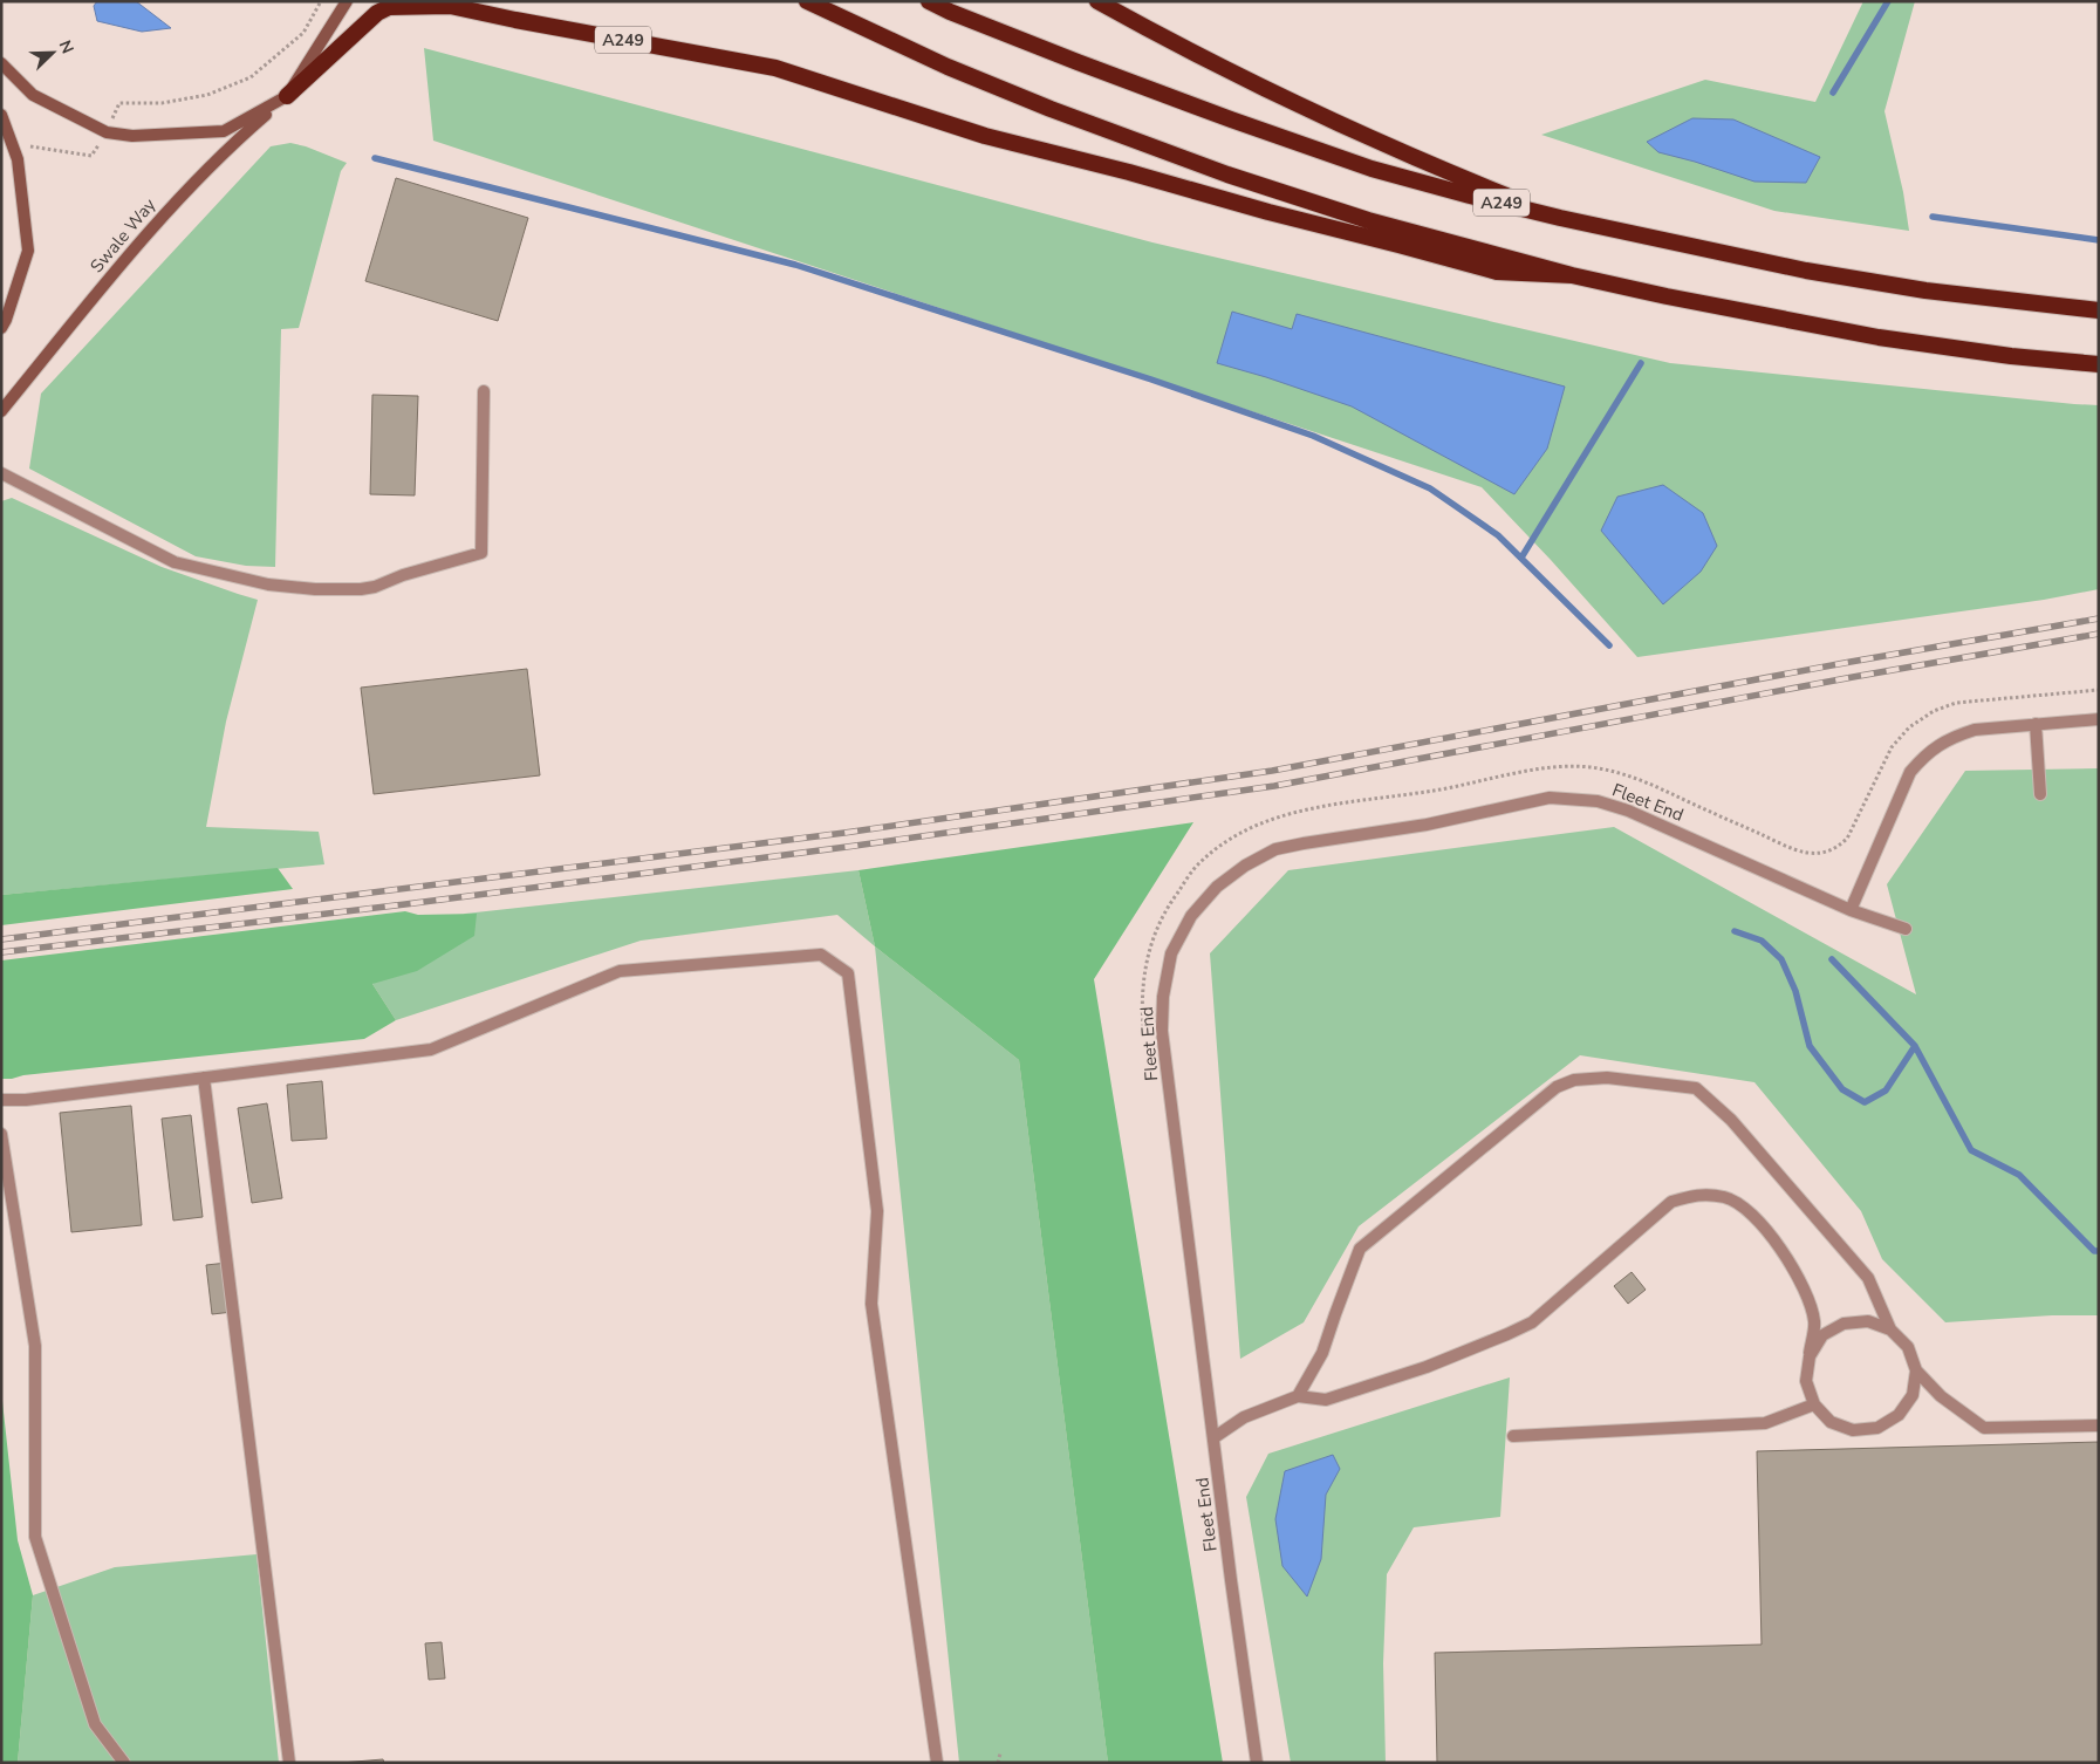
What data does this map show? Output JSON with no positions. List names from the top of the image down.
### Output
{
  "streets": {
    "highway": ["A249"],
    "main road": ["Swale Way"],
    "street": ["Fleet End"]
  },
  "crossings": [
    ["A249", "Swale Way"]
  ],
  "north": "top right"
}
